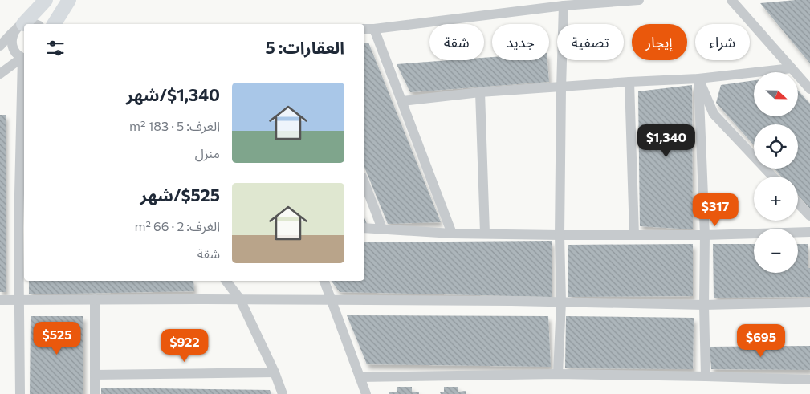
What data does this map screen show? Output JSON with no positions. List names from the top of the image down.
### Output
{
  "north": "right",
  "page": {
    "chip": [
      "شراء",
      "إيجار",
      "تصفية",
      "جديد",
      "شقة"
    ],
    "heading": "العقارات: 5",
    "map_buttons": ["+", "−"],
    "list": [
      {
        "name": "$1,340/شهر",
        "note": "الغرف: 5 · 183 m² · منزل"
      },
      {
        "name": "$525/شهر",
        "note": "الغرف: 2 · 66 m² · شقة"
      }
    ],
    "price": [
      "$1,340",
      "$317",
      "$525",
      "$695",
      "$922"
    ]
  }
}
